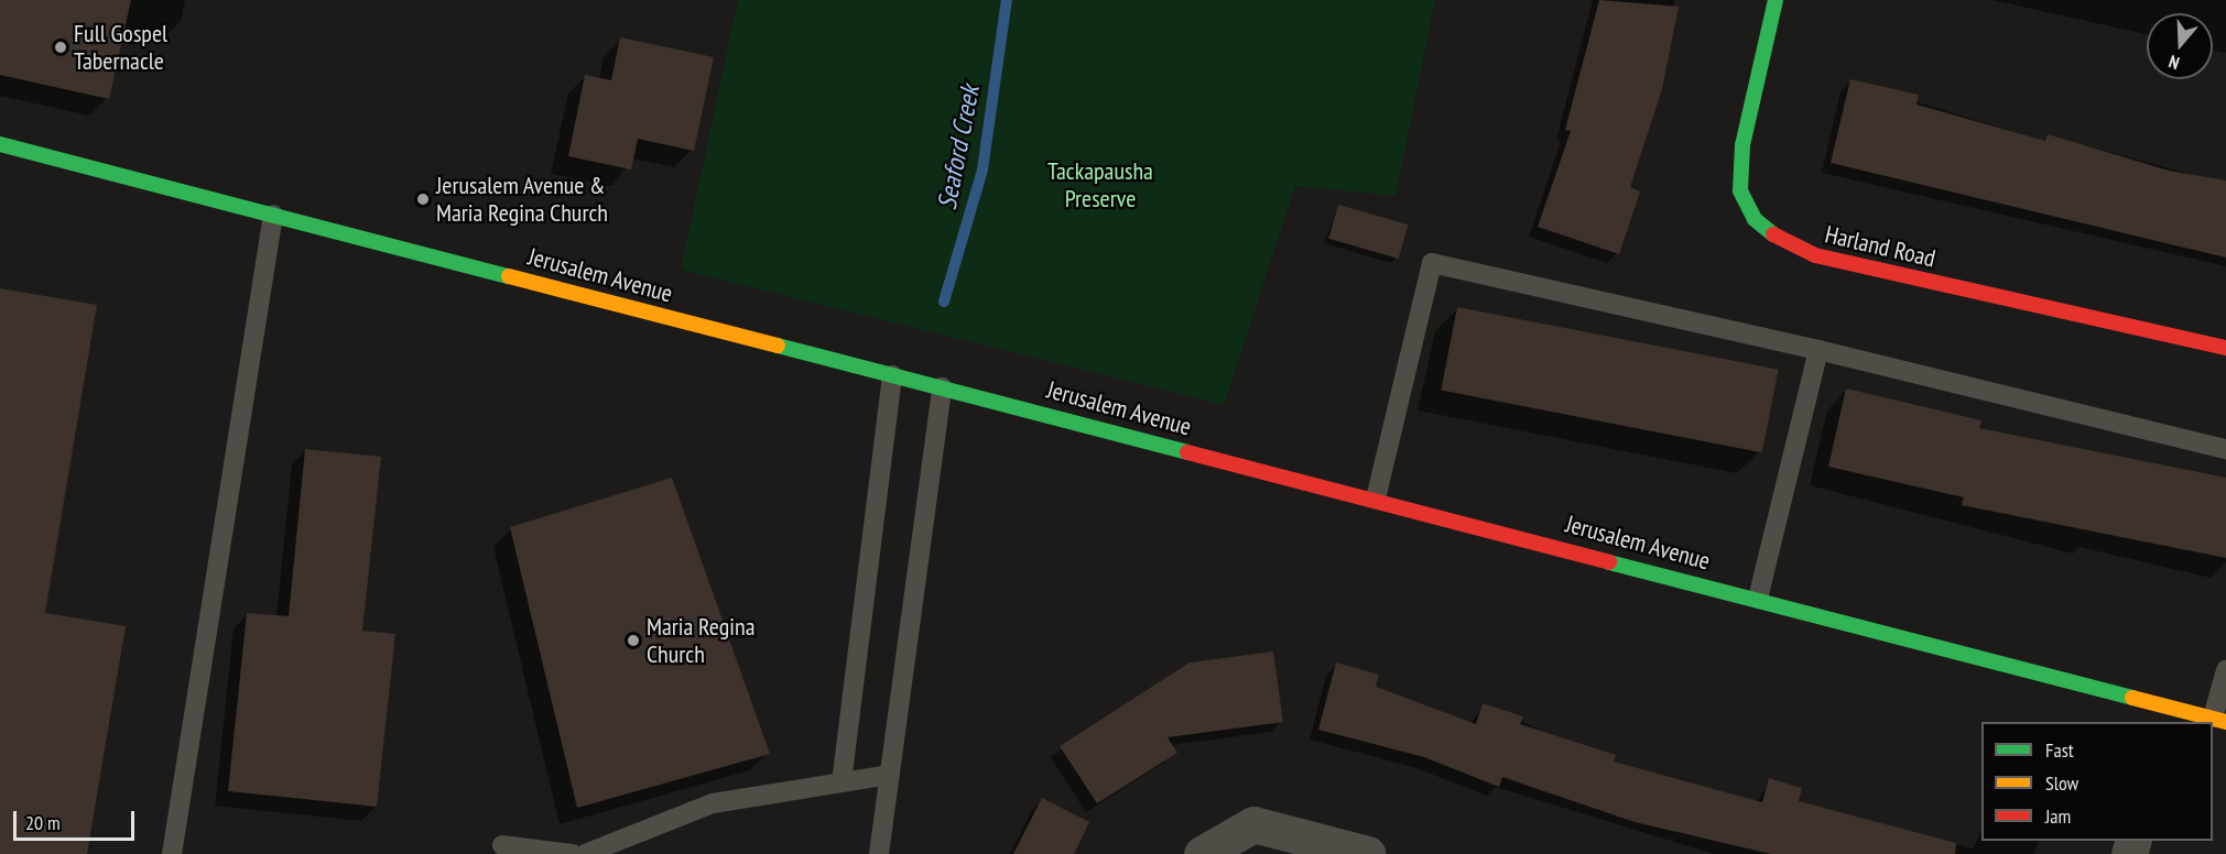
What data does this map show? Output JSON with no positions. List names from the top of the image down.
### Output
{
  "streets": {
    "main road": ["Harland Road", "Jerusalem Avenue"]
  },
  "water": ["Seaford Creek"],
  "parks": ["Tackapausha Preserve"],
  "places": ["Full Gospel Tabernacle", "Jerusalem Avenue & Maria Regina Church", "Maria Regina Church"],
  "legend": ["Fast", "Slow", "Jam"],
  "scale_bar": "20 m",
  "north": "bottom"
}
